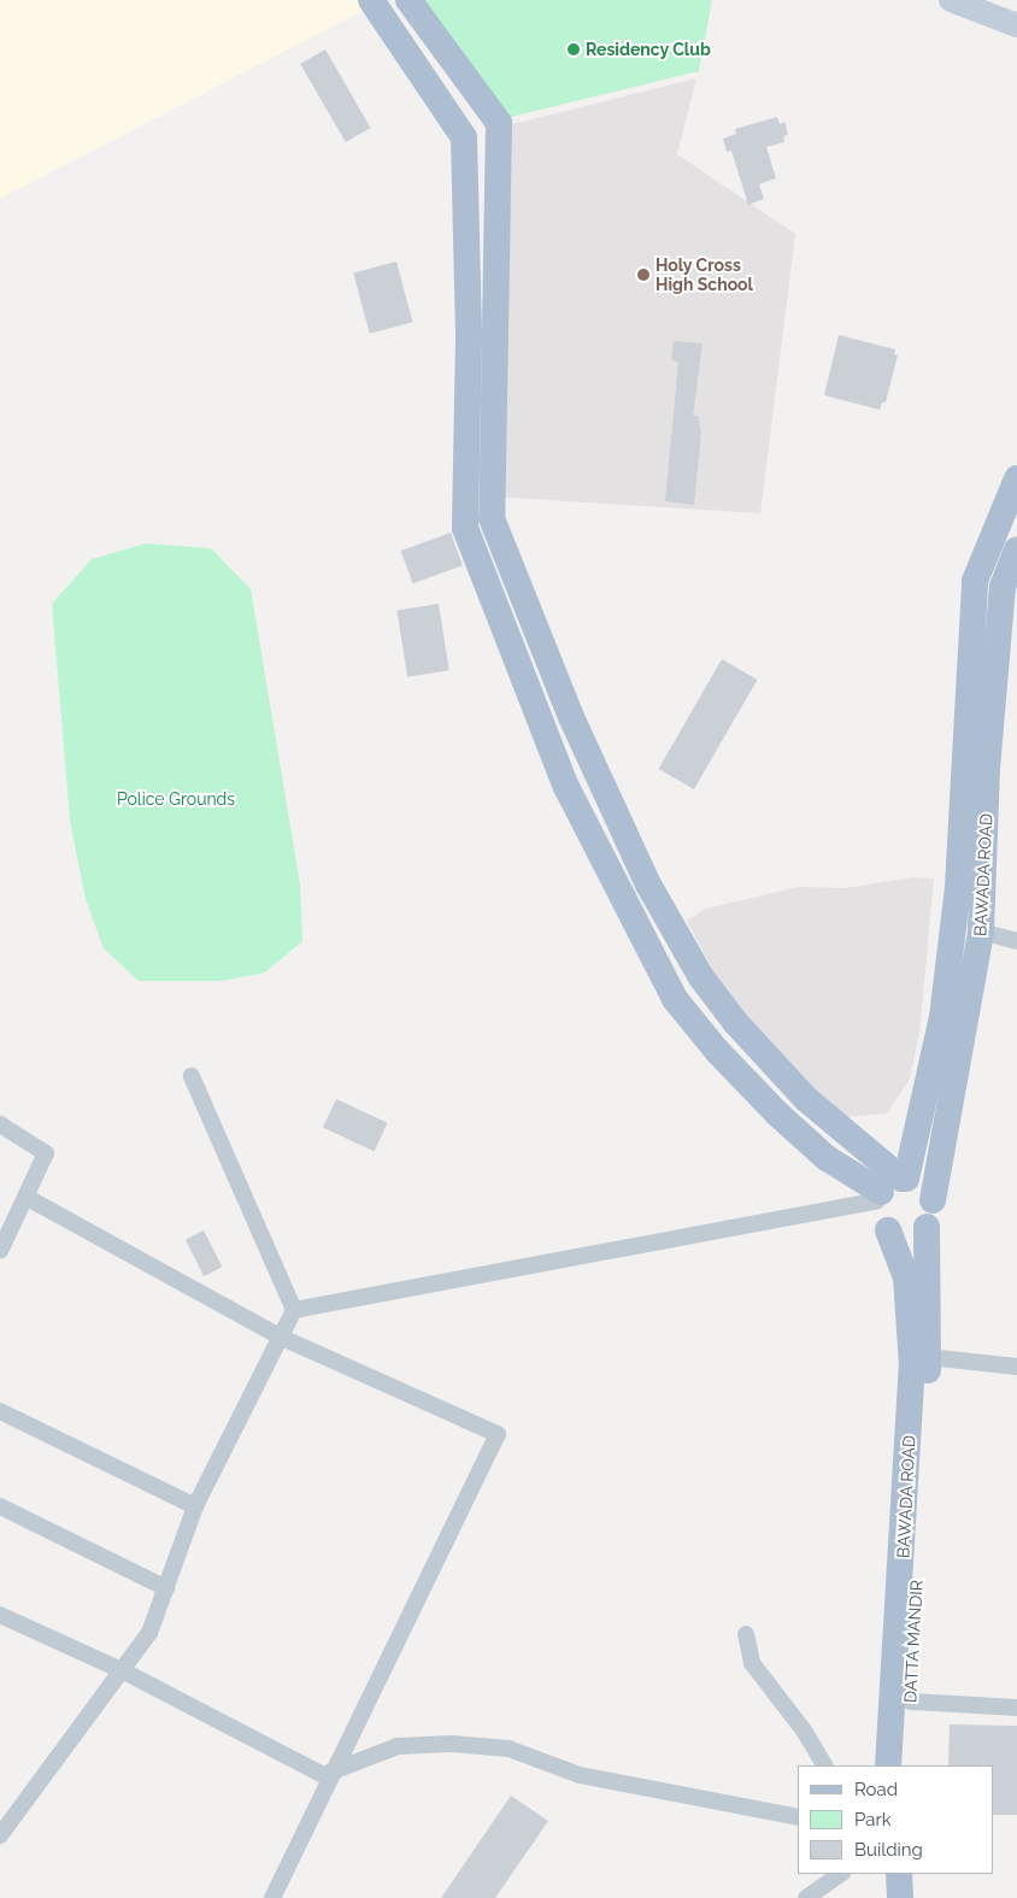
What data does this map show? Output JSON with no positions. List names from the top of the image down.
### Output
{
  "streets": {
    "main road": ["BAWADA ROAD", "DATTA MANDIR"]
  },
  "crossings": [
    ["BAWADA ROAD", "DATTA MANDIR"]
  ],
  "parks": ["Police Grounds"],
  "places": ["Residency Club", "Holy Cross High School"],
  "legend": ["Road", "Park", "Building"]
}
